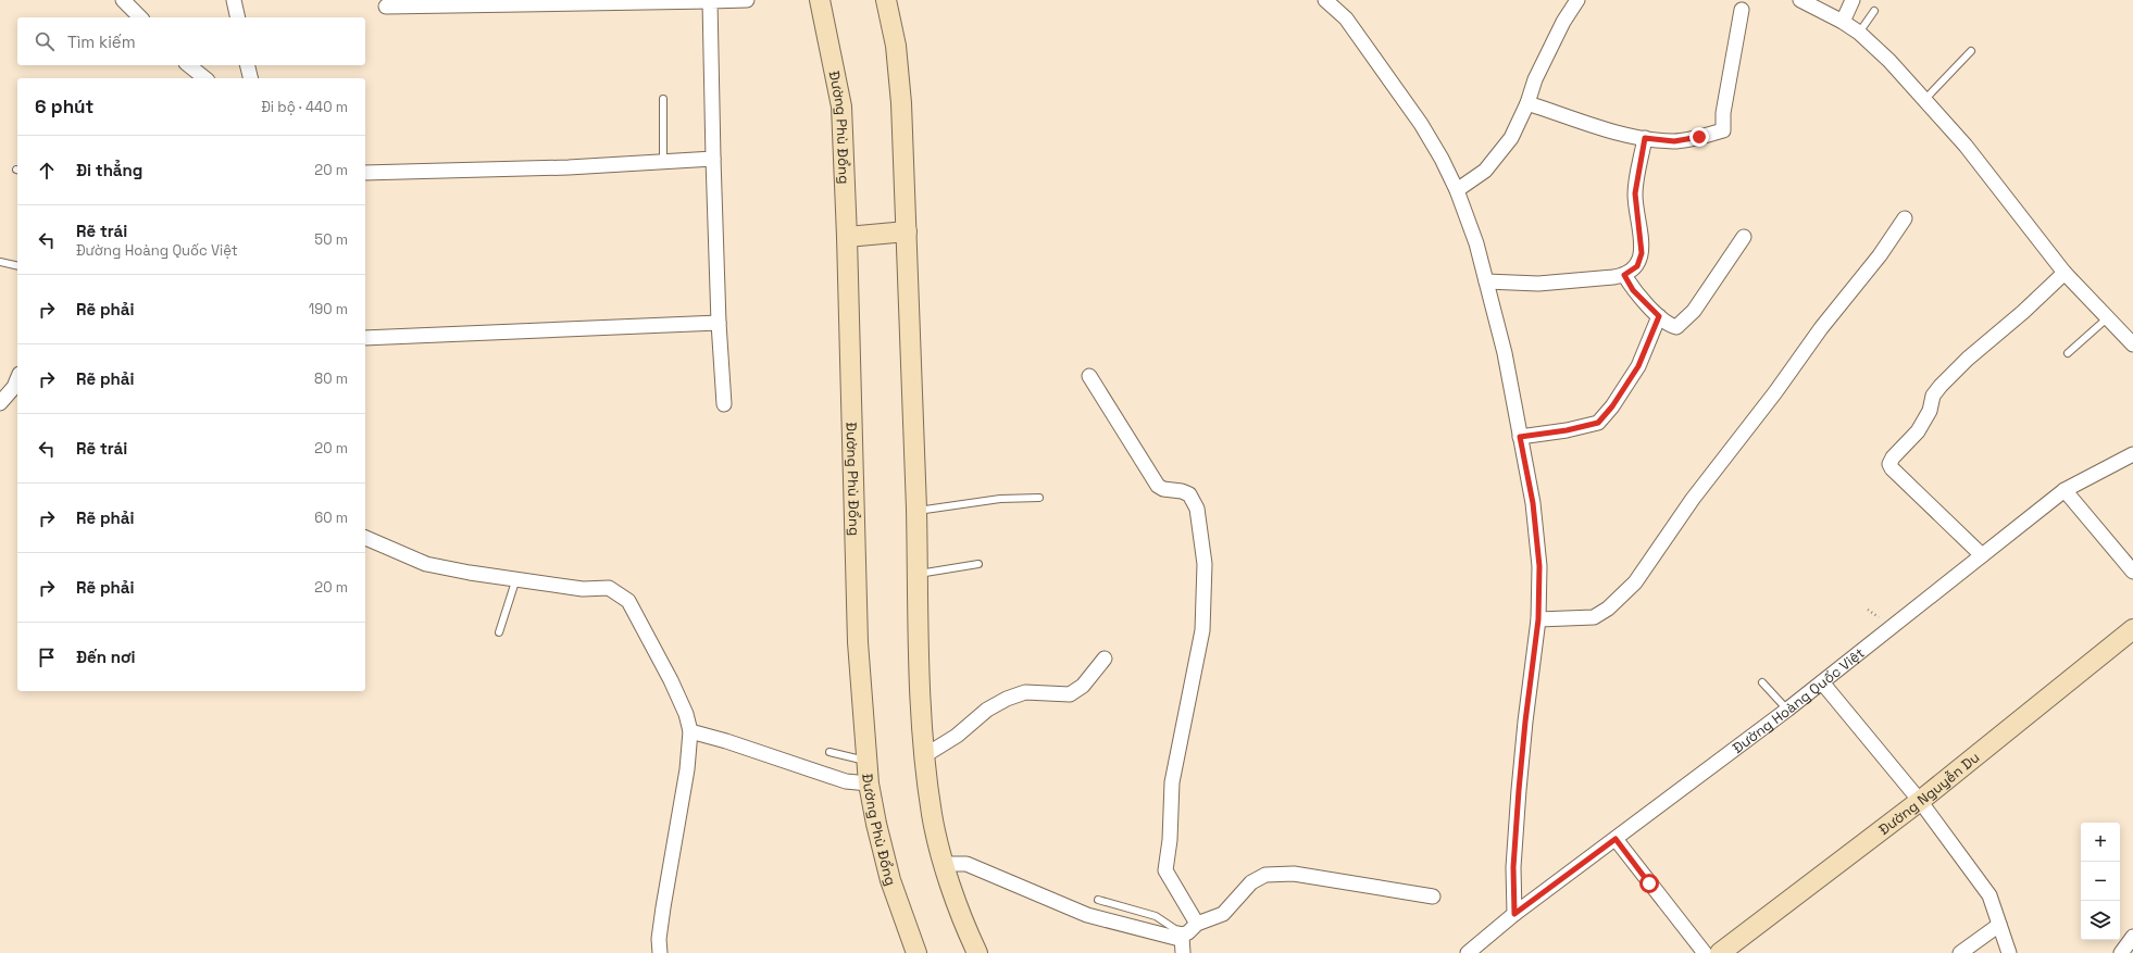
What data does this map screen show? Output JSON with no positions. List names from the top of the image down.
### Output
{
  "streets": {
    "main road": ["Đường Phù Đổng", "Đường Nguyễn Du"],
    "street": ["Đường Hoàng Quốc Việt"]
  },
  "page": {
    "search": "Tìm kiếm",
    "heading": ["6 phút", "Đi bộ · 440 m"],
    "list": [
      ["Đi thẳng", "20 m"],
      ["Rẽ trái", "Đường Hoàng Quốc Việt", "50 m"],
      ["Rẽ phải", "190 m"],
      ["Rẽ phải", "80 m"],
      ["Rẽ trái", "20 m"],
      ["Rẽ phải", "60 m"],
      ["Rẽ phải", "20 m"],
      "Đến nơi"
    ],
    "map_buttons": ["+", "−"]
  }
}
